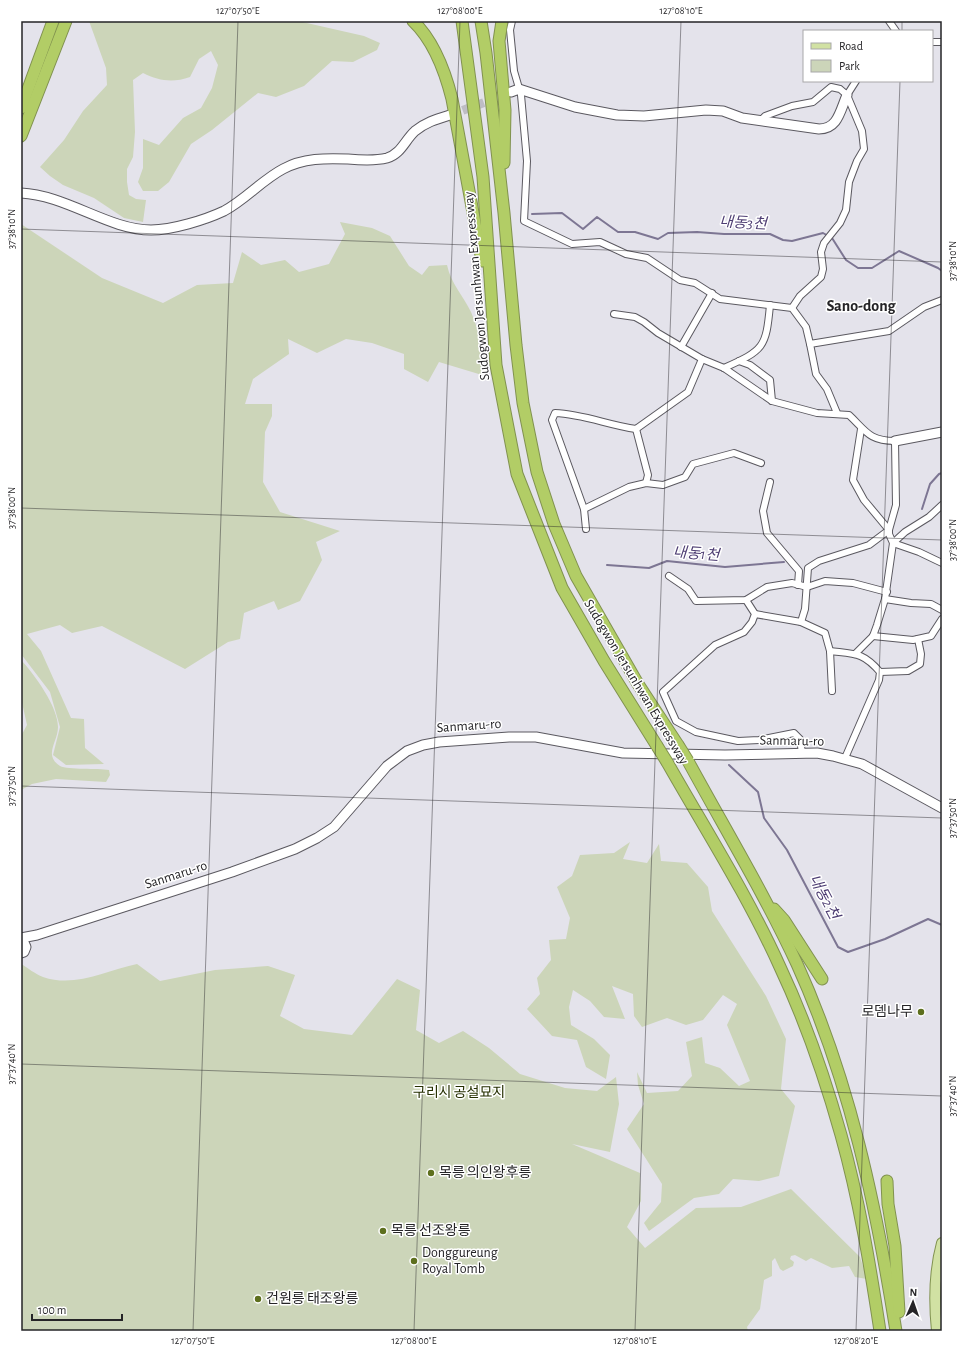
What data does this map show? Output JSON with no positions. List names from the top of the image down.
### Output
{
  "streets": {
    "highway": ["Sudogwon Je1sunhwan Expressway"],
    "street": ["Sanmaru-ro"]
  },
  "districts": ["Sano-dong"],
  "water": ["내동3천", "내동1천", "내동2천"],
  "parks": ["구리시 공설묘지"],
  "places": [
    "로뎀나무",
    "목릉 의인왕후릉",
    "목릉 선조왕릉",
    "Donggureung Royal Tomb",
    "건원릉 태조왕릉"
  ],
  "legend": ["Road", "Park"],
  "scale_bar": "100 m",
  "north": "top",
  "coordinates": [
    "127°07'50\"E",
    "127°08'00\"E",
    "127°08'10\"E",
    "37°38'10\"N",
    "37°38'00\"N",
    "37°37'50\"N",
    "37°37'40\"N",
    "127°08'20\"E"
  ]
}
